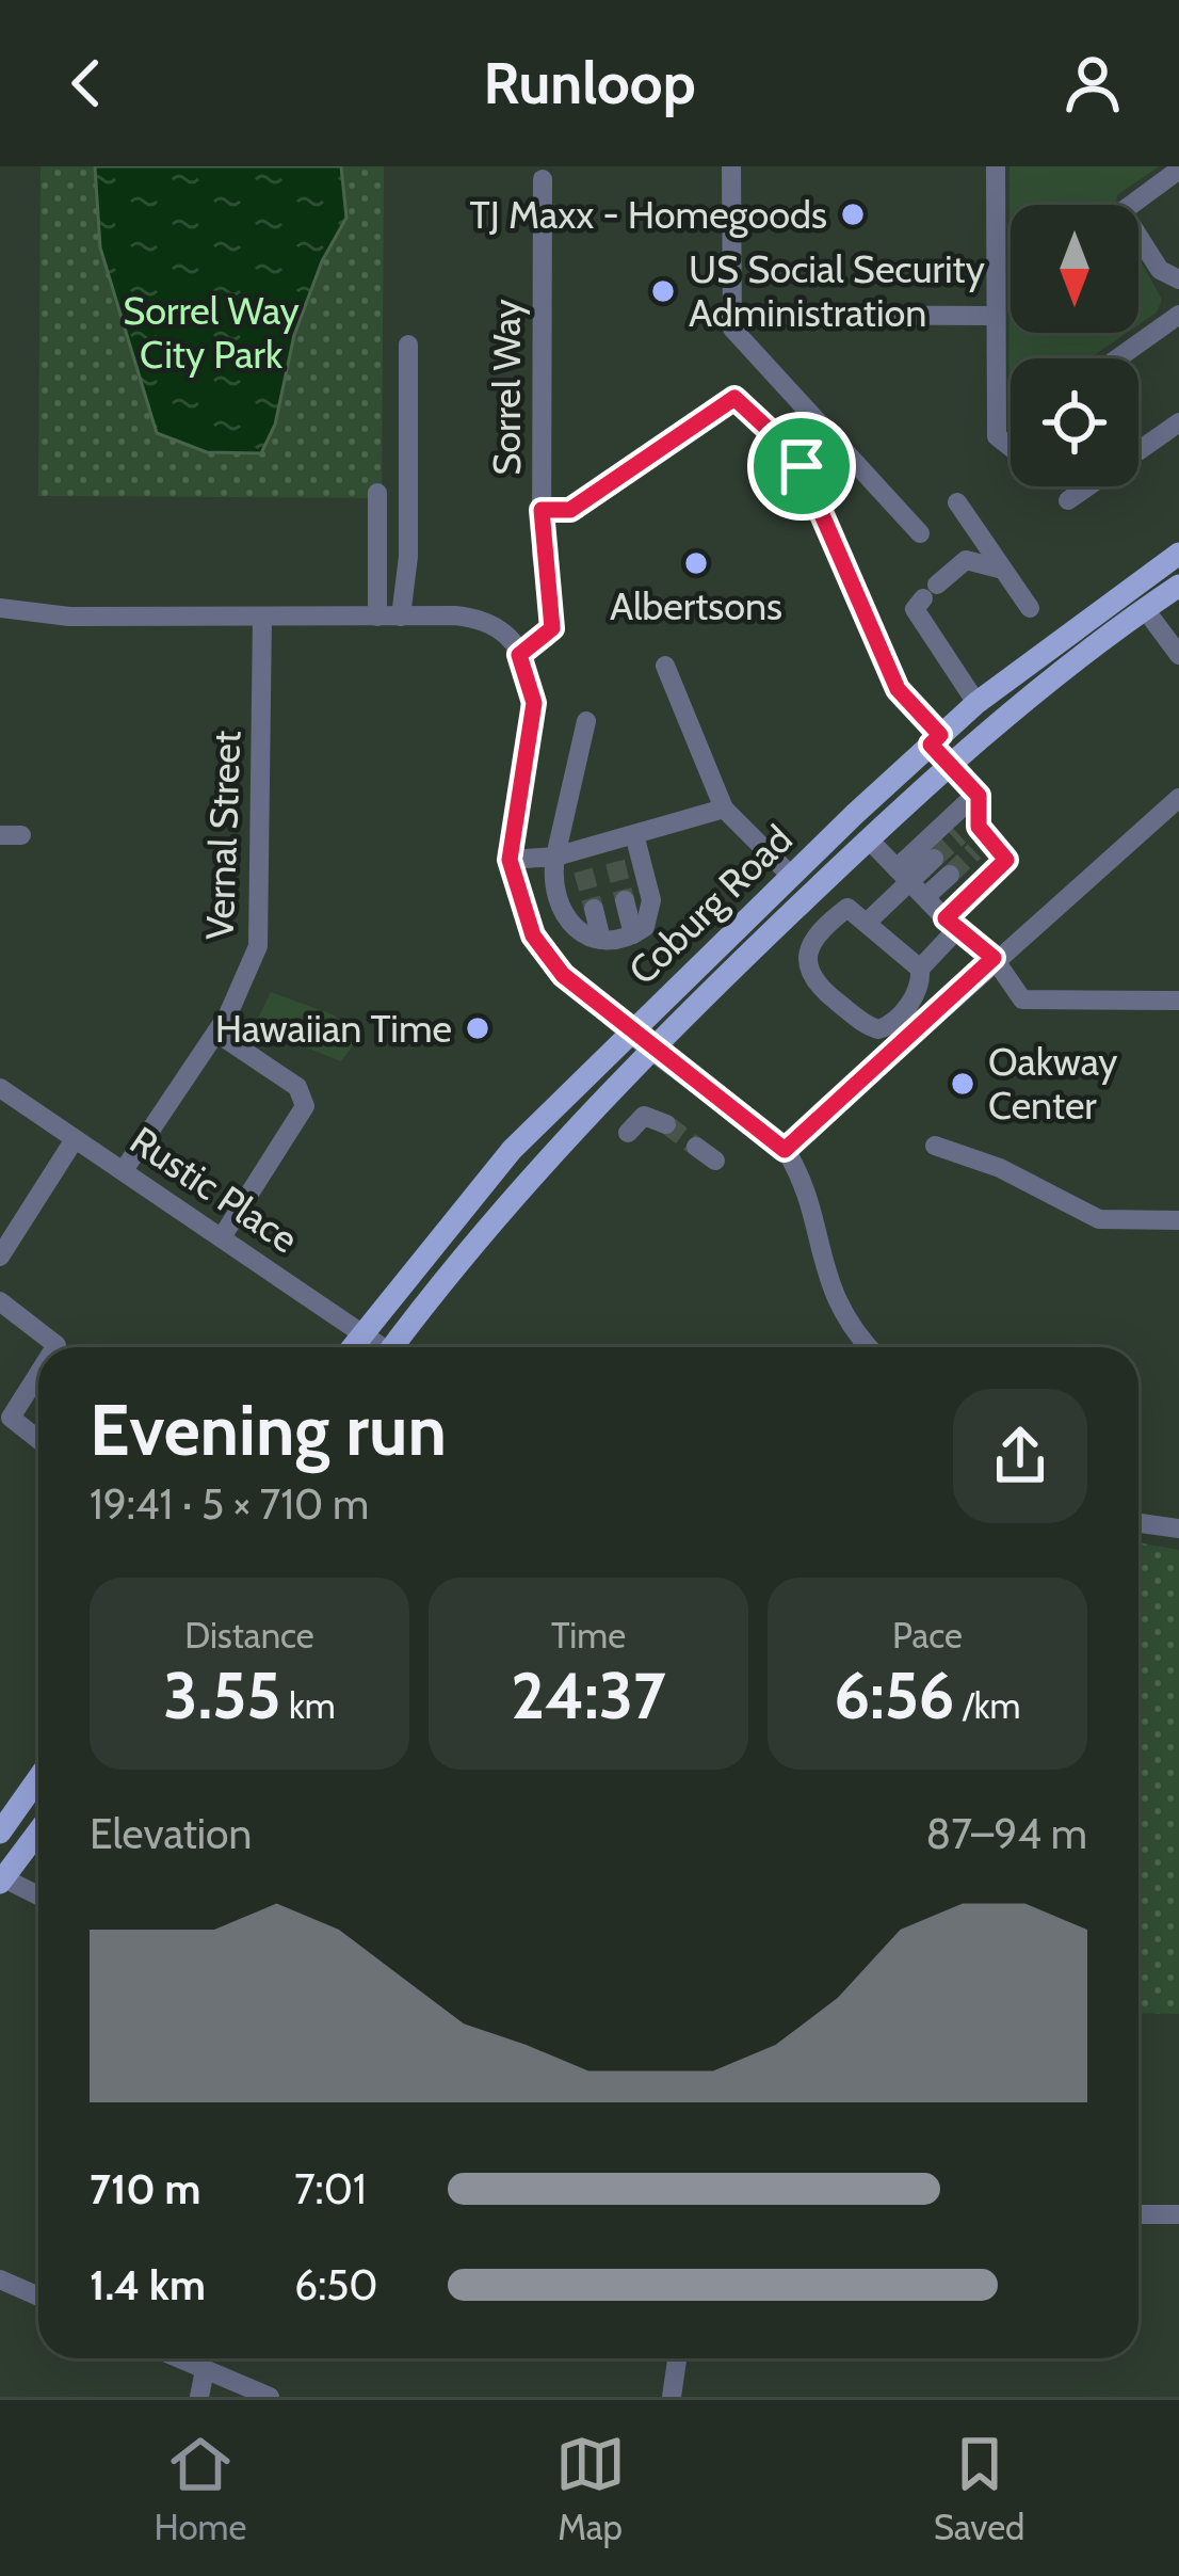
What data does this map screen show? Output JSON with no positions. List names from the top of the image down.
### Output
{
  "streets": {
    "main road": ["Coburg Road"],
    "street": ["Sorrel Way", "Vernal Street", "Rustic Place"]
  },
  "crossings": [
    ["Vernal Street", "Rustic Place"],
    ["Coburg Road", "Rustic Place"]
  ],
  "parks": ["Sorrel Way City Park"],
  "places": [
    "TJ Maxx - Homegoods",
    "US Social Security Administration",
    "Albertsons",
    "Hawaiian Time",
    "Oakway Center"
  ],
  "north": "bottom",
  "page": {
    "header": "Runloop",
    "heading": ["Evening run", "19:41 · 5 × 710 m"],
    "stats": [
      ["Distance", "3.55 km"],
      ["Time", "24:37"],
      ["Pace", "6:56 /km"]
    ],
    "chart": ["Elevation", "87–94 m"],
    "list": [
      {
        "name": "710 m",
        "note": "7:01"
      },
      {
        "name": "1.4 km",
        "note": "6:50"
      }
    ],
    "tabs": ["Home", "Map", "Saved"]
  }
}
